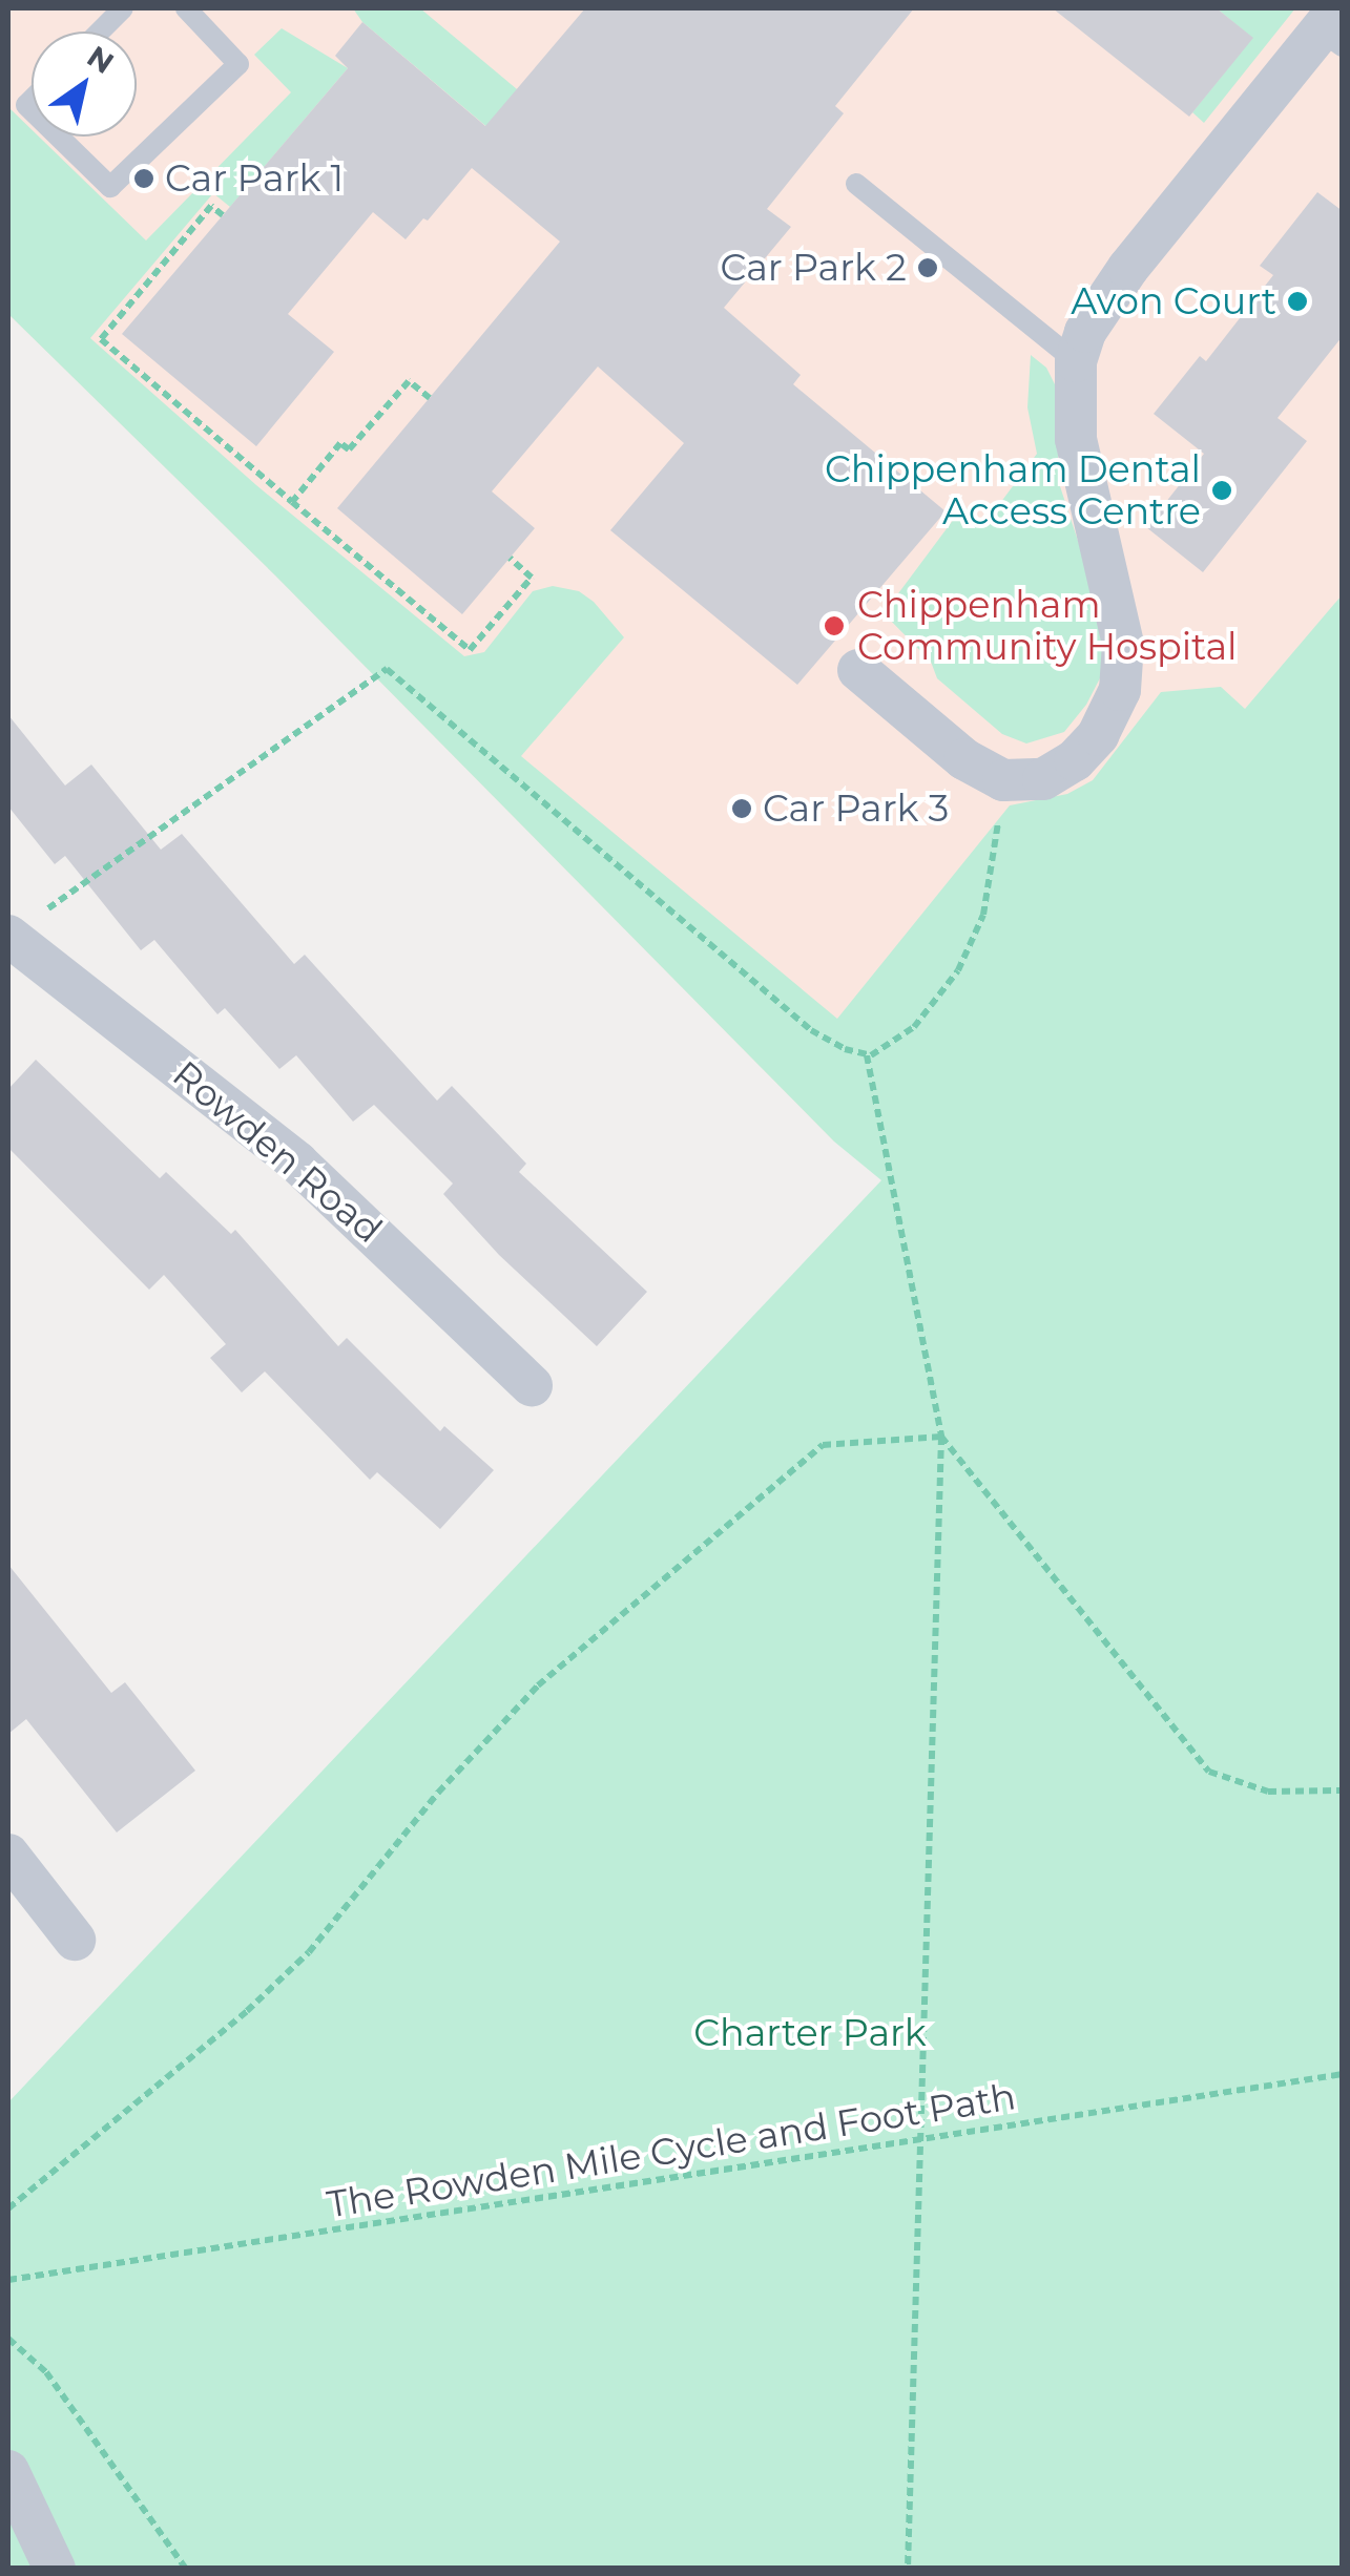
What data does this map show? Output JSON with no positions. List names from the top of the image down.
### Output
{
  "streets": {
    "street": ["Rowden Road"],
    "path": ["The Rowden Mile Cycle and Foot Path"]
  },
  "parks": ["Charter Park"],
  "places": [
    "Car Park 1",
    "Car Park 2",
    "Avon Court",
    "Chippenham Dental Access Centre",
    "Chippenham Community Hospital",
    "Car Park 3"
  ],
  "north": "top right"
}
